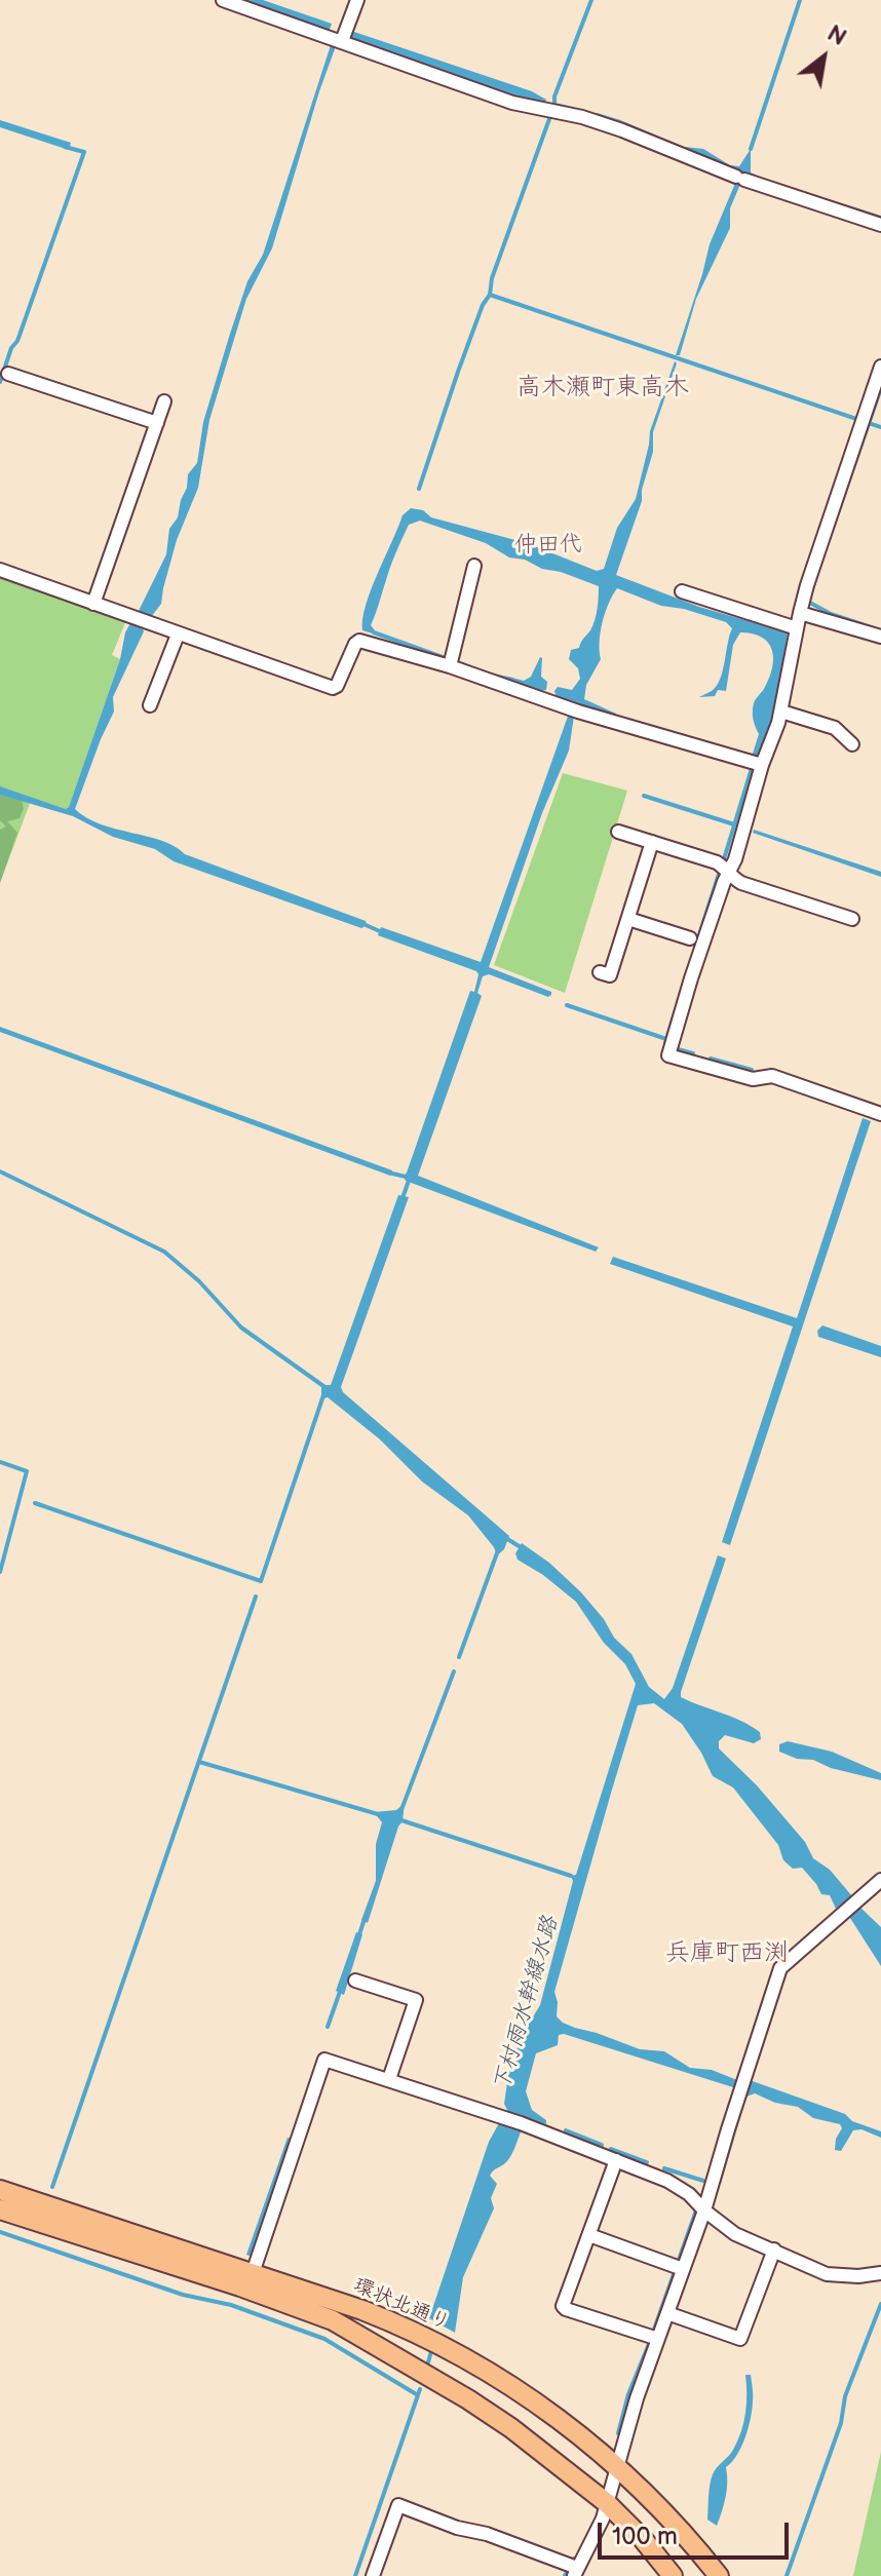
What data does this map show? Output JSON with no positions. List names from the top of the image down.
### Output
{
  "streets": {
    "highway": ["環状北通り"]
  },
  "districts": ["高木瀬町東高木", "仲田代", "兵庫町西渕"],
  "water": ["下村雨水幹線水路"],
  "scale_bar": "100 m",
  "north": "top right"
}
